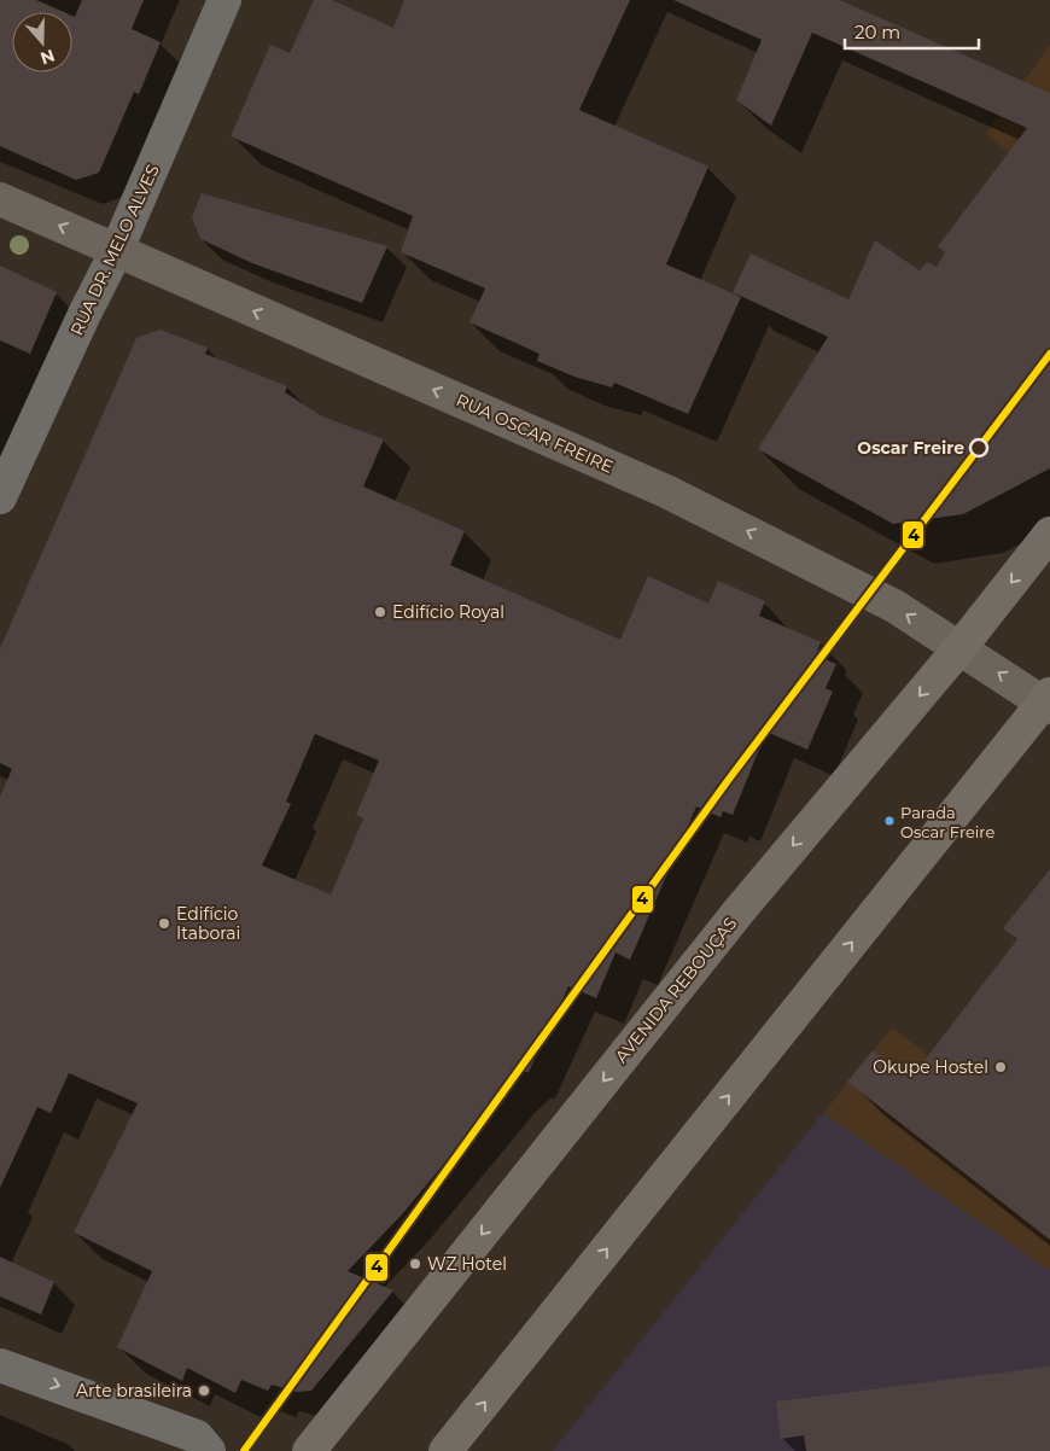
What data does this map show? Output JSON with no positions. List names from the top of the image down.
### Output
{
  "streets": {
    "main road": ["AVENIDA REBOUÇAS"],
    "street": ["RUA DR. MELO ALVES", "RUA OSCAR FREIRE"]
  },
  "crossings": [
    ["RUA DR. MELO ALVES", "RUA OSCAR FREIRE"],
    ["RUA OSCAR FREIRE", "AVENIDA REBOUÇAS"]
  ],
  "one_way": ["RUA OSCAR FREIRE"],
  "places": [
    "Oscar Freire",
    "Edifício Royal",
    "Parada Oscar Freire",
    "Edifício Itaborai",
    "Okupe Hostel",
    "WZ Hotel",
    "Arte brasileira"
  ],
  "lines": ["transit line 4"],
  "scale_bar": "20 m",
  "north": "bottom"
}
